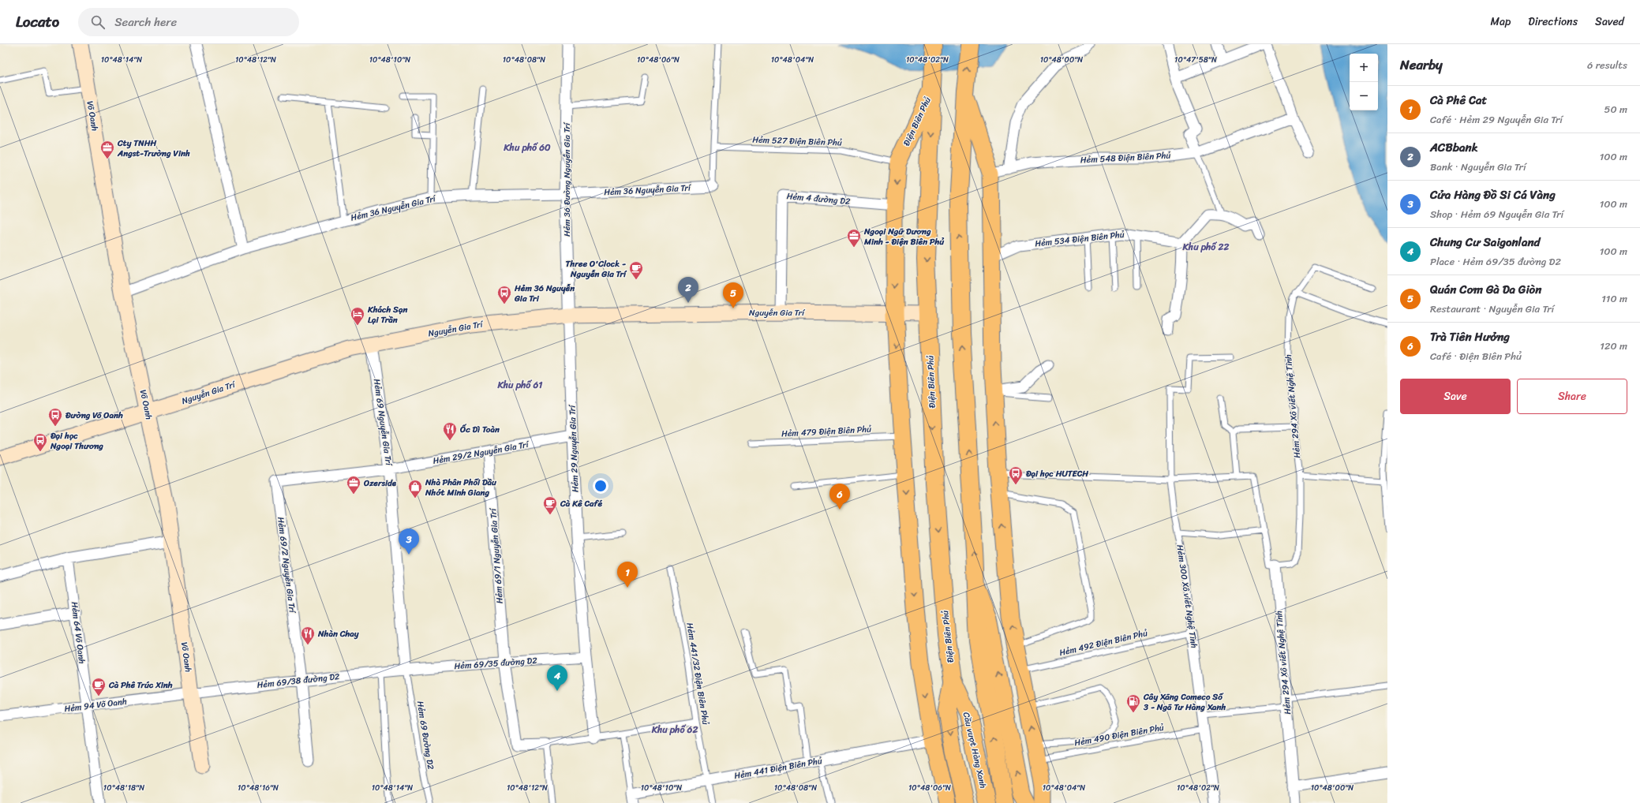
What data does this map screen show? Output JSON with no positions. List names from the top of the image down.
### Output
{
  "streets": {
    "highway": ["Điện Biên Phủ", "Cầu vượt Hàng Xanh"],
    "street": [
      "Võ Oanh",
      "Hẻm 548 Điện Biên Phủ",
      "Hẻm 36 Đường Nguyễn Gia Trí",
      "Hẻm 36 Nguyễn Gia Trí",
      "Hẻm 4 đường D2",
      "Hẻm 534 Điện Biên Phủ",
      "Nguyễn Gia Trí",
      "Hẻm 294 Xô viết Nghệ Tĩnh",
      "Hẻm 69 Nguyễn Gia Trí",
      "Hẻm 29 Nguyễn Gia Trí",
      "Hẻm 29/2 Nguyễn Gia Trí",
      "Hẻm 69/1 Nguyễn Gia Trí",
      "Hẻm 69/2 Nguyễn Gia Trí",
      "Hẻm 300 Xô viết Nghệ Tĩnh",
      "Hẻm 64 Võ Oanh",
      "Hẻm 69/35 đường D2",
      "Hẻm 69/38 đường D2",
      "Hẻm 94 Võ Oanh",
      "Hẻm 441 Điện Biên Phủ"
    ],
    "lane": [
      "Hẻm 527 Điện Biên Phủ",
      "Hẻm 479 Điện Biên Phủ",
      "Hẻm 492 Điện Biên Phủ",
      "Hẻm 441/32 Điện Biên Phủ",
      "Hẻm 69 Đường D2",
      "Hẻm 490 Điện Biên Phủ"
    ]
  },
  "crossings": [
    ["Võ Oanh", "Hẻm 36 Nguyễn Gia Trí"],
    ["Võ Oanh", "Nguyễn Gia Trí"],
    ["Võ Oanh", "Hẻm 69/38 đường D2"],
    ["Võ Oanh", "Hẻm 94 Võ Oanh"],
    ["Điện Biên Phủ", "Hẻm 527 Điện Biên Phủ"],
    ["Điện Biên Phủ", "Hẻm 4 đường D2"],
    ["Điện Biên Phủ", "Nguyễn Gia Trí"],
    ["Điện Biên Phủ", "Hẻm 479 Điện Biên Phủ"],
    ["Điện Biên Phủ", "Cầu vượt Hàng Xanh"],
    ["Điện Biên Phủ", "Hẻm 441 Điện Biên Phủ"],
    ["Hẻm 36 Đường Nguyễn Gia Trí", "Hẻm 36 Nguyễn Gia Trí"],
    ["Hẻm 36 Đường Nguyễn Gia Trí", "Nguyễn Gia Trí"],
    ["Hẻm 36 Đường Nguyễn Gia Trí", "Hẻm 29 Nguyễn Gia Trí"],
    ["Hẻm 4 đường D2", "Nguyễn Gia Trí"],
    ["Nguyễn Gia Trí", "Hẻm 69 Nguyễn Gia Trí"],
    ["Nguyễn Gia Trí", "Hẻm 29 Nguyễn Gia Trí"],
    ["Hẻm 69 Nguyễn Gia Trí", "Hẻm 29/2 Nguyễn Gia Trí"],
    ["Hẻm 69 Nguyễn Gia Trí", "Hẻm 69/2 Nguyễn Gia Trí"],
    ["Hẻm 69 Nguyễn Gia Trí", "Hẻm 69/35 đường D2"],
    ["Hẻm 69 Nguyễn Gia Trí", "Hẻm 69/38 đường D2"],
    ["Hẻm 69 Nguyễn Gia Trí", "Hẻm 69 Đường D2"],
    ["Hẻm 29 Nguyễn Gia Trí", "Hẻm 29/2 Nguyễn Gia Trí"],
    ["Hẻm 29 Nguyễn Gia Trí", "Hẻm 69/35 đường D2"],
    ["Hẻm 29/2 Nguyễn Gia Trí", "Hẻm 69/1 Nguyễn Gia Trí"],
    ["Hẻm 29/2 Nguyễn Gia Trí", "Hẻm 69/2 Nguyễn Gia Trí"],
    ["Hẻm 69/1 Nguyễn Gia Trí", "Hẻm 69/35 đường D2"],
    ["Hẻm 69/2 Nguyễn Gia Trí", "Hẻm 69/38 đường D2"],
    ["Hẻm 300 Xô viết Nghệ Tĩnh", "Hẻm 492 Điện Biên Phủ"],
    ["Hẻm 300 Xô viết Nghệ Tĩnh", "Hẻm 490 Điện Biên Phủ"],
    ["Hẻm 64 Võ Oanh", "Hẻm 94 Võ Oanh"],
    ["Hẻm 69/35 đường D2", "Hẻm 69/38 đường D2"],
    ["Hẻm 69/35 đường D2", "Hẻm 69 Đường D2"],
    ["Hẻm 441/32 Điện Biên Phủ", "Hẻm 441 Điện Biên Phủ"],
    ["Hẻm 69/38 đường D2", "Hẻm 94 Võ Oanh"],
    ["Hẻm 69/38 đường D2", "Hẻm 69 Đường D2"]
  ],
  "districts": [
    "Khu phố 60",
    "Khu phố 22",
    "Khu phố 61",
    "Khu phố 62"
  ],
  "places": {
    "office": ["Cty TNHH Angst-Trường Vinh", "Ngoại Ngữ Dương Minh - Điện Biên Phủ", "Ozerside"],
    "cafe": ["Three O'Clock - Nguyễn Gia Trí", "Cà Kê Café", "Cà Phê Trúc Xinh"],
    "bus stop": [
      "Hẻm 36 Nguyễn Gia Tri",
      "Đường Võ Oanh",
      "Đại học Ngoại Thương",
      "Đại học HUTECH"
    ],
    "hotel": ["Khách Sạn Lại Trần"],
    "restaurant": ["Ốc Dì Toàn", "Nhàn Chay"],
    "shop": ["Nhà Phân Phối Dầu Nhớt Minh Giang"],
    "fuel station": ["Cây Xăng Comeco Số 3 - Ngã Tư Hàng Xanh"]
  },
  "page": {
    "header": "Locato",
    "search": "Search here",
    "nav": ["Map", "Directions", "Saved"],
    "heading": ["Nearby", "6 results"],
    "map_buttons": ["+", "−"],
    "list": [
      {
        "mark": "1",
        "name": "Cà Phê Cat",
        "note": "Café · Hẻm 29 Nguyễn Gia Trí",
        "value": "50 m"
      },
      {
        "mark": "2",
        "name": "ACBbank",
        "note": "Bank · Nguyễn Gia Trí",
        "value": "100 m"
      },
      {
        "mark": "3",
        "name": "Cửa Hàng Đồ Si Cá Vàng",
        "note": "Shop · Hẻm 69 Nguyễn Gia Trí",
        "value": "100 m"
      },
      {
        "mark": "4",
        "name": "Chung Cư Saigonland",
        "note": "Place · Hẻm 69/35 đường D2",
        "value": "100 m"
      },
      {
        "mark": "5",
        "name": "Quán Cơm Gà Da Giòn",
        "note": "Restaurant · Nguyễn Gia Trí",
        "value": "110 m"
      },
      {
        "mark": "6",
        "name": "Trà Tiên Hưởng",
        "note": "Café · Điện Biên Phủ",
        "value": "120 m"
      }
    ],
    "pins": [
      "2",
      "5",
      "6",
      "3",
      "1",
      "4"
    ],
    "buttons": ["Save", "Share"]
  },
  "coordinates": [
    "10°48'14\"N",
    "10°48'12\"N",
    "10°48'10\"N",
    "10°48'08\"N",
    "10°48'06\"N",
    "10°48'04\"N",
    "10°48'02\"N",
    "10°48'00\"N",
    "10°47'58\"N",
    "10°48'18\"N",
    "10°48'16\"N"
  ]
}
